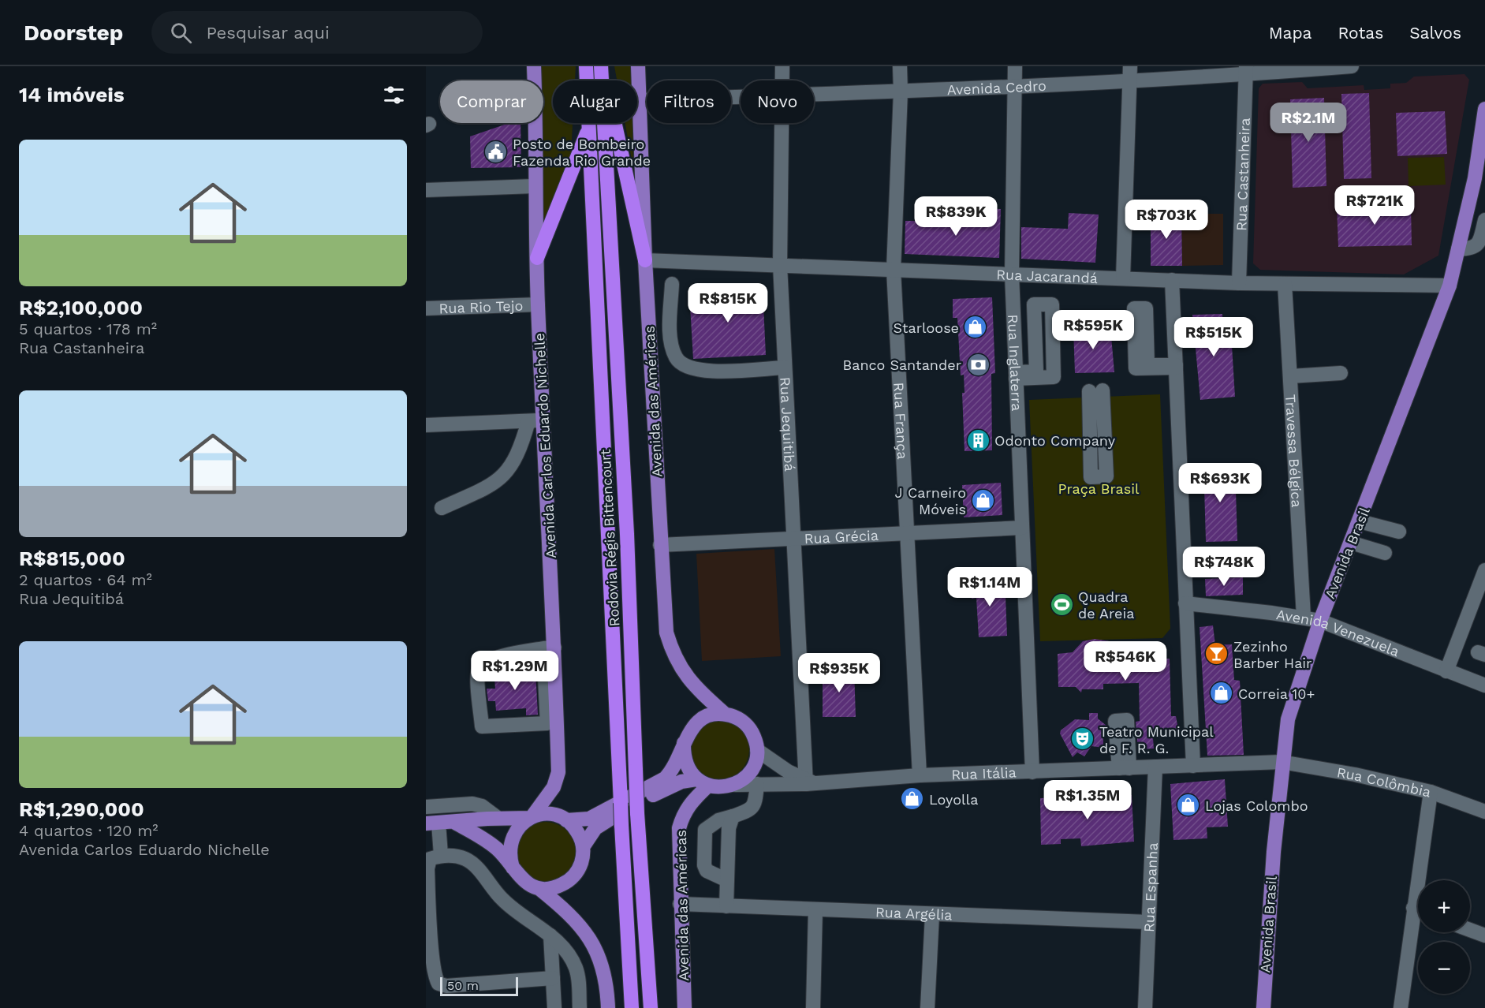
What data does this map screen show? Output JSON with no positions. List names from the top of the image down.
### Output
{
  "streets": {
    "highway": ["Rodovia Régis Bittencourt"],
    "main road": ["Avenida das Américas", "Avenida Carlos Eduardo Nichelle", "Avenida Brasil"],
    "street": [
      "Avenida Cedro",
      "Rua Castanheira",
      "Rua Jacarandá",
      "Rua Rio Tejo",
      "Rua Inglaterra",
      "Rua França",
      "Rua Jequitibá",
      "Travessa Bélgica",
      "Rua Grécia",
      "Avenida Venezuela",
      "Rua Itália",
      "Rua Colômbia",
      "Rua Espanha",
      "Rua Argélia"
    ]
  },
  "crossings": [
    ["Avenida Cedro", "Rua Castanheira"],
    ["Avenida Cedro", "Rua Inglaterra"],
    ["Avenida Cedro", "Avenida das Américas"],
    ["Avenida Cedro", "Rua França"],
    ["Rua Castanheira", "Rua Jacarandá"],
    ["Rua Jacarandá", "Rua Inglaterra"],
    ["Rua Jacarandá", "Avenida das Américas"],
    ["Rua Jacarandá", "Rua França"],
    ["Rua Jacarandá", "Rua Jequitibá"],
    ["Rua Jacarandá", "Travessa Bélgica"],
    ["Rua Jacarandá", "Avenida Brasil"],
    ["Rua Rio Tejo", "Avenida Carlos Eduardo Nichelle"],
    ["Rua Inglaterra", "Rua Grécia"],
    ["Rua Inglaterra", "Rua Itália"],
    ["Avenida das Américas", "Rua Grécia"],
    ["Avenida das Américas", "Rua Itália"],
    ["Avenida das Américas", "Rua Argélia"],
    ["Rua França", "Rua Grécia"],
    ["Rua França", "Rua Itália"],
    ["Rua Jequitibá", "Rua Grécia"],
    ["Rua Jequitibá", "Rua Itália"],
    ["Travessa Bélgica", "Avenida Venezuela"],
    ["Avenida Brasil", "Avenida Venezuela"],
    ["Avenida Brasil", "Rua Colômbia"],
    ["Rua Itália", "Rua Espanha"],
    ["Rua Espanha", "Rua Argélia"]
  ],
  "parks": ["Praça Brasil"],
  "places": {
    "public building": ["Posto de Bombeiro Fazenda Rio Grande"],
    "shop": [
      "Starloose",
      "J Carneiro Móveis",
      "Correia 10+",
      "Loyolla",
      "Lojas Colombo"
    ],
    "bank": ["Banco Santander"],
    "building": ["Odonto Company"],
    "sports": ["Quadra de Areia"],
    "bar": ["Zezinho Barber Hair"],
    "theatre": ["Teatro Municipal de F. R. G."]
  },
  "scale_bar": "50 m",
  "page": {
    "header": "Doorstep",
    "search": "Pesquisar aqui",
    "nav": ["Mapa", "Rotas", "Salvos"],
    "heading": "14 imóveis",
    "chip": [
      "Comprar",
      "Alugar",
      "Filtros",
      "Novo"
    ],
    "price": [
      "R$2.1M",
      "R$721K",
      "R$839K",
      "R$703K",
      "R$815K",
      "R$595K",
      "R$515K",
      "R$693K",
      "R$748K",
      "R$1.14M",
      "R$546K",
      "R$1.29M",
      "R$935K",
      "R$1.35M"
    ],
    "list": [
      {
        "name": "R$2,100,000",
        "note": "5 quartos · 178 m² · Rua Castanheira"
      },
      {
        "name": "R$815,000",
        "note": "2 quartos · 64 m² · Rua Jequitibá"
      },
      {
        "name": "R$1,290,000",
        "note": "4 quartos · 120 m² · Avenida Carlos Eduardo Nichelle"
      }
    ],
    "map_buttons": ["+", "−"],
    "scale": "50 m"
  }
}
